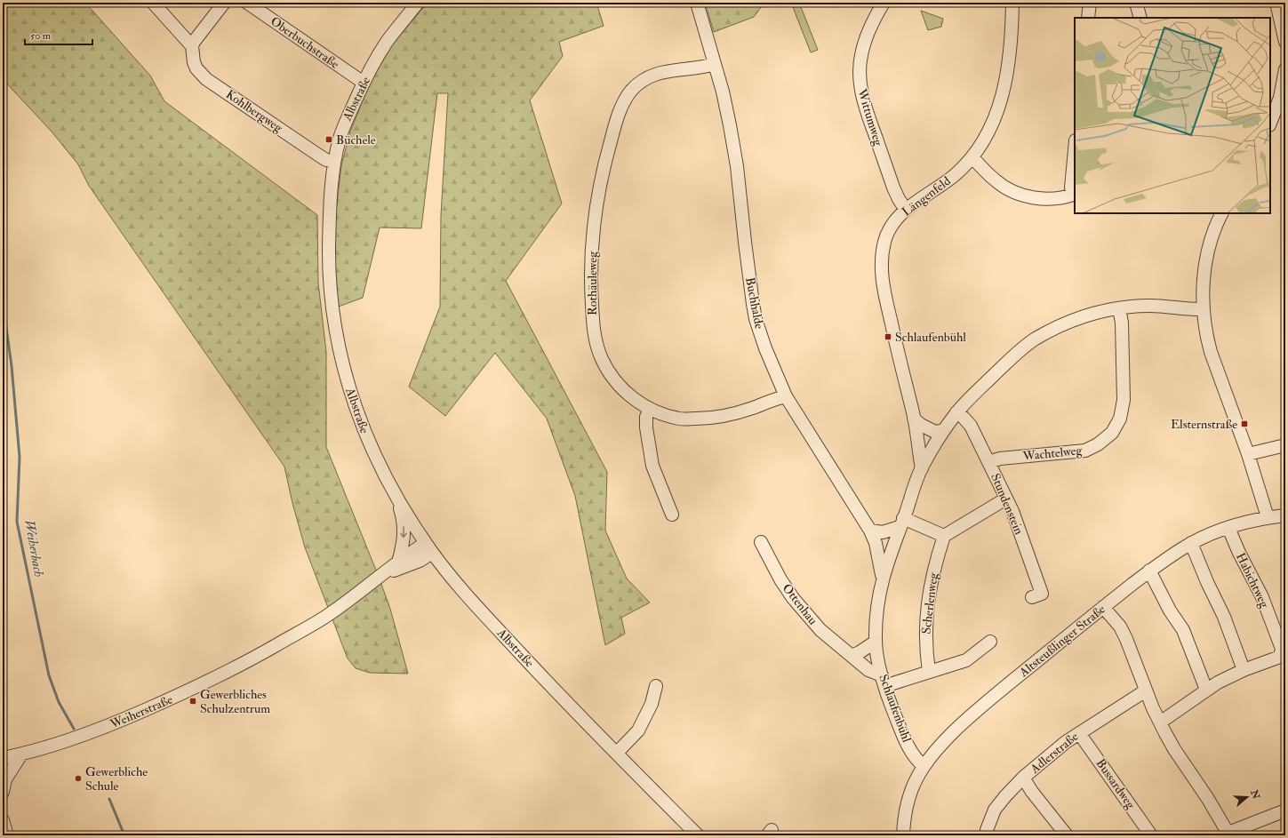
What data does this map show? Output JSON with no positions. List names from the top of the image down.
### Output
{
  "streets": {
    "street": [
      "Oberbuchstraße",
      "Albstraße",
      "Kohlbergweg",
      "Wittumweg",
      "Längenfeld",
      "Rothäuleweg",
      "Buchhalde",
      "Wachtelweg",
      "Stundenstein",
      "Habichtweg",
      "Scherlenweg",
      "Ottenhau",
      "Altsteußlinger Straße",
      "Schlaufenbühl",
      "Weiherstraße",
      "Adlerstraße",
      "Bussardweg"
    ]
  },
  "crossings": [
    ["Oberbuchstraße", "Albstraße"],
    ["Albstraße", "Kohlbergweg"],
    ["Albstraße", "Weiherstraße"],
    ["Wittumweg", "Längenfeld"],
    ["Längenfeld", "Schlaufenbühl"],
    ["Rothäuleweg", "Buchhalde"],
    ["Buchhalde", "Schlaufenbühl"],
    ["Wachtelweg", "Stundenstein"],
    ["Wachtelweg", "Schlaufenbühl"],
    ["Stundenstein", "Schlaufenbühl"],
    ["Habichtweg", "Altsteußlinger Straße"],
    ["Ottenhau", "Schlaufenbühl"],
    ["Altsteußlinger Straße", "Schlaufenbühl"],
    ["Adlerstraße", "Bussardweg"]
  ],
  "water": ["Weiherbach"],
  "places": {
    "transit": [
      "Büchele",
      "Schlaufenbühl",
      "Elsternstraße",
      "Gewerbliches Schulzentrum"
    ],
    "other": ["Gewerbliche Schule"]
  },
  "scale_bar": "50 m",
  "north": "right"
}
